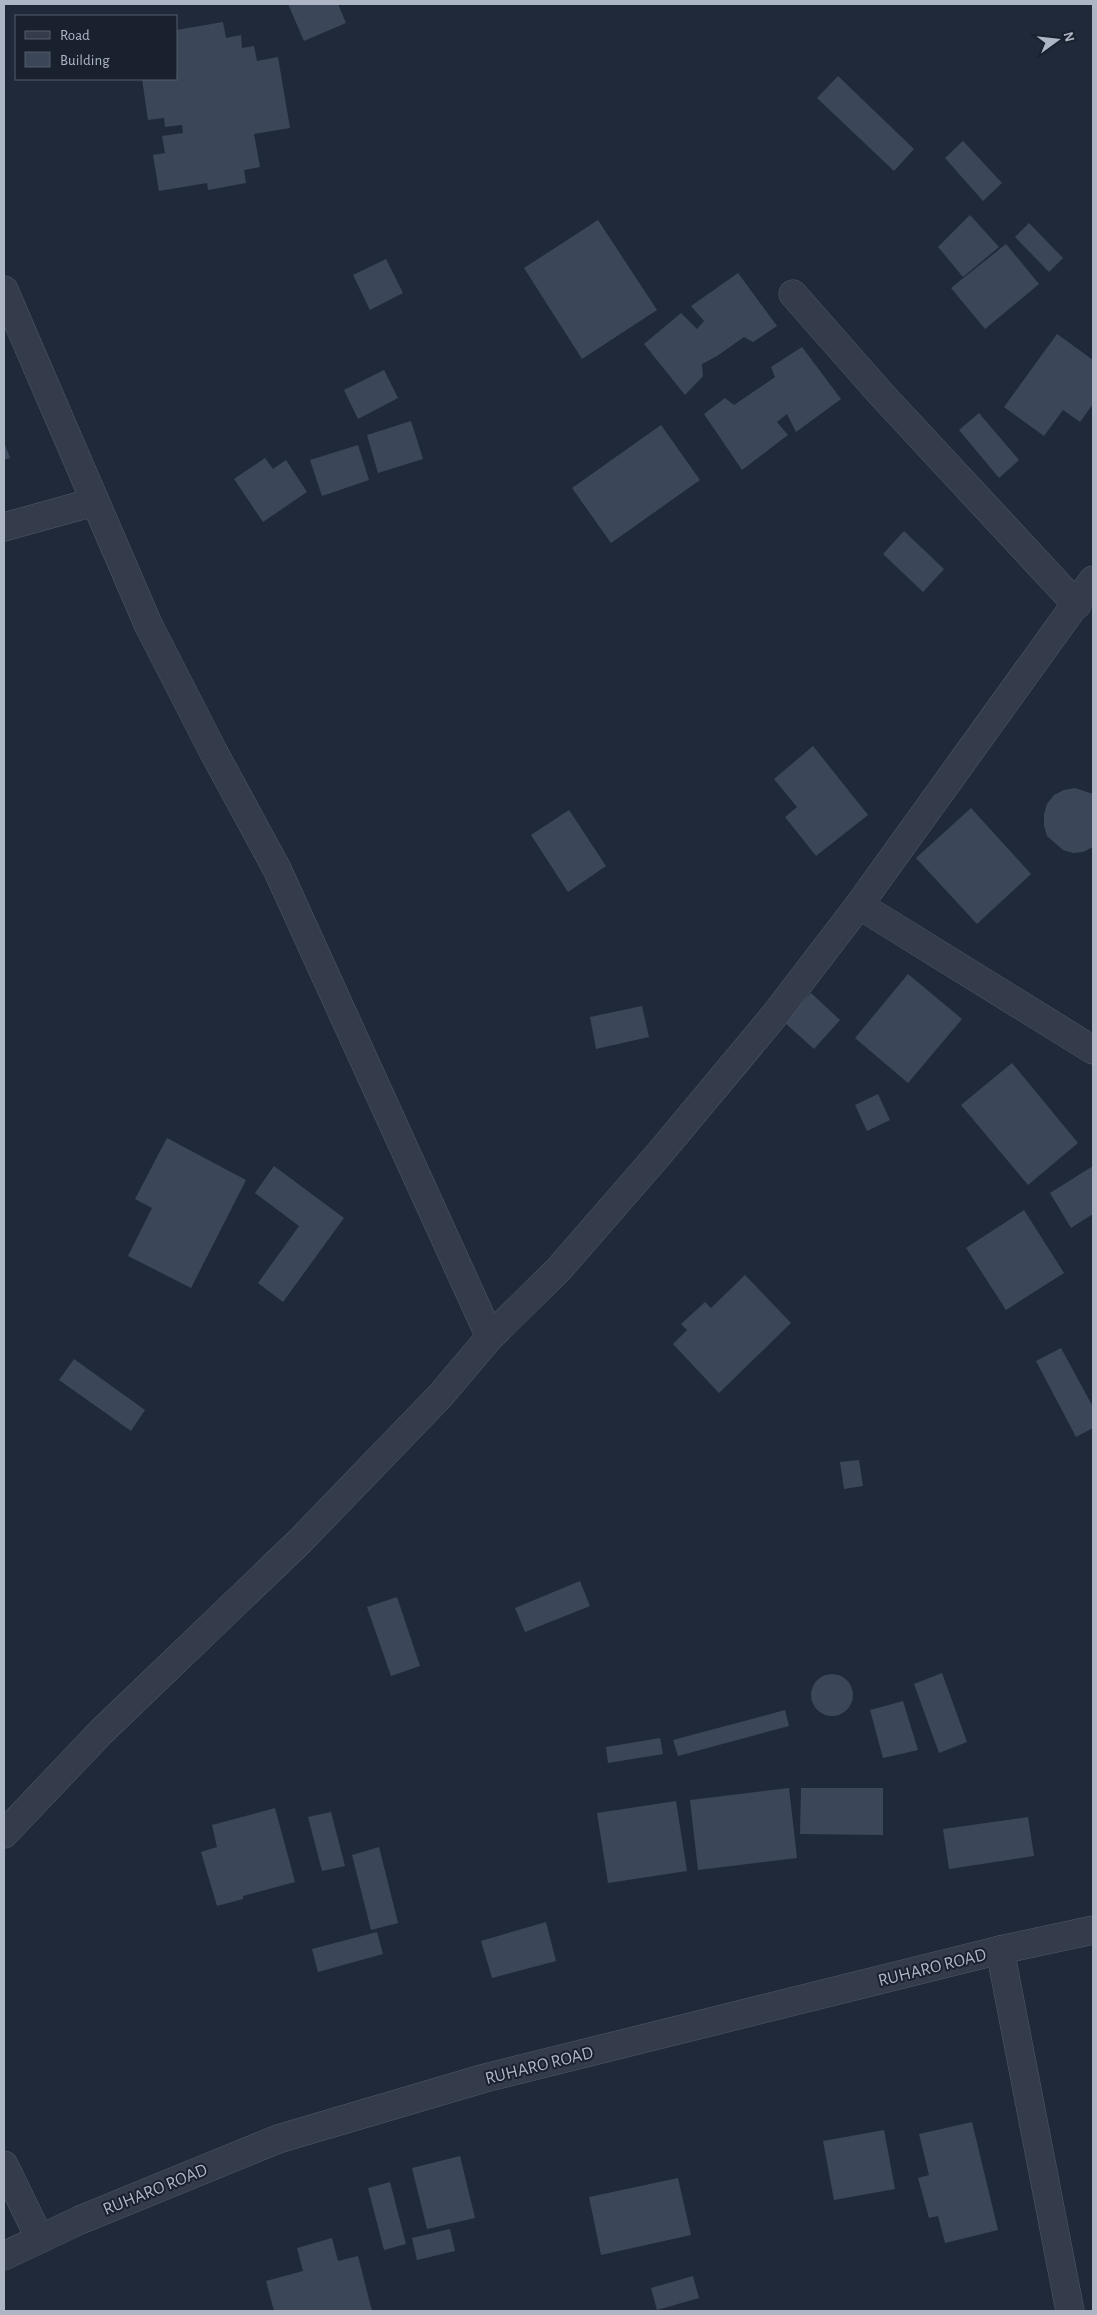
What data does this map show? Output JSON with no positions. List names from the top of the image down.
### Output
{
  "streets": {
    "street": ["RUHARO ROAD"]
  },
  "legend": ["Road", "Building"],
  "north": "right"
}
